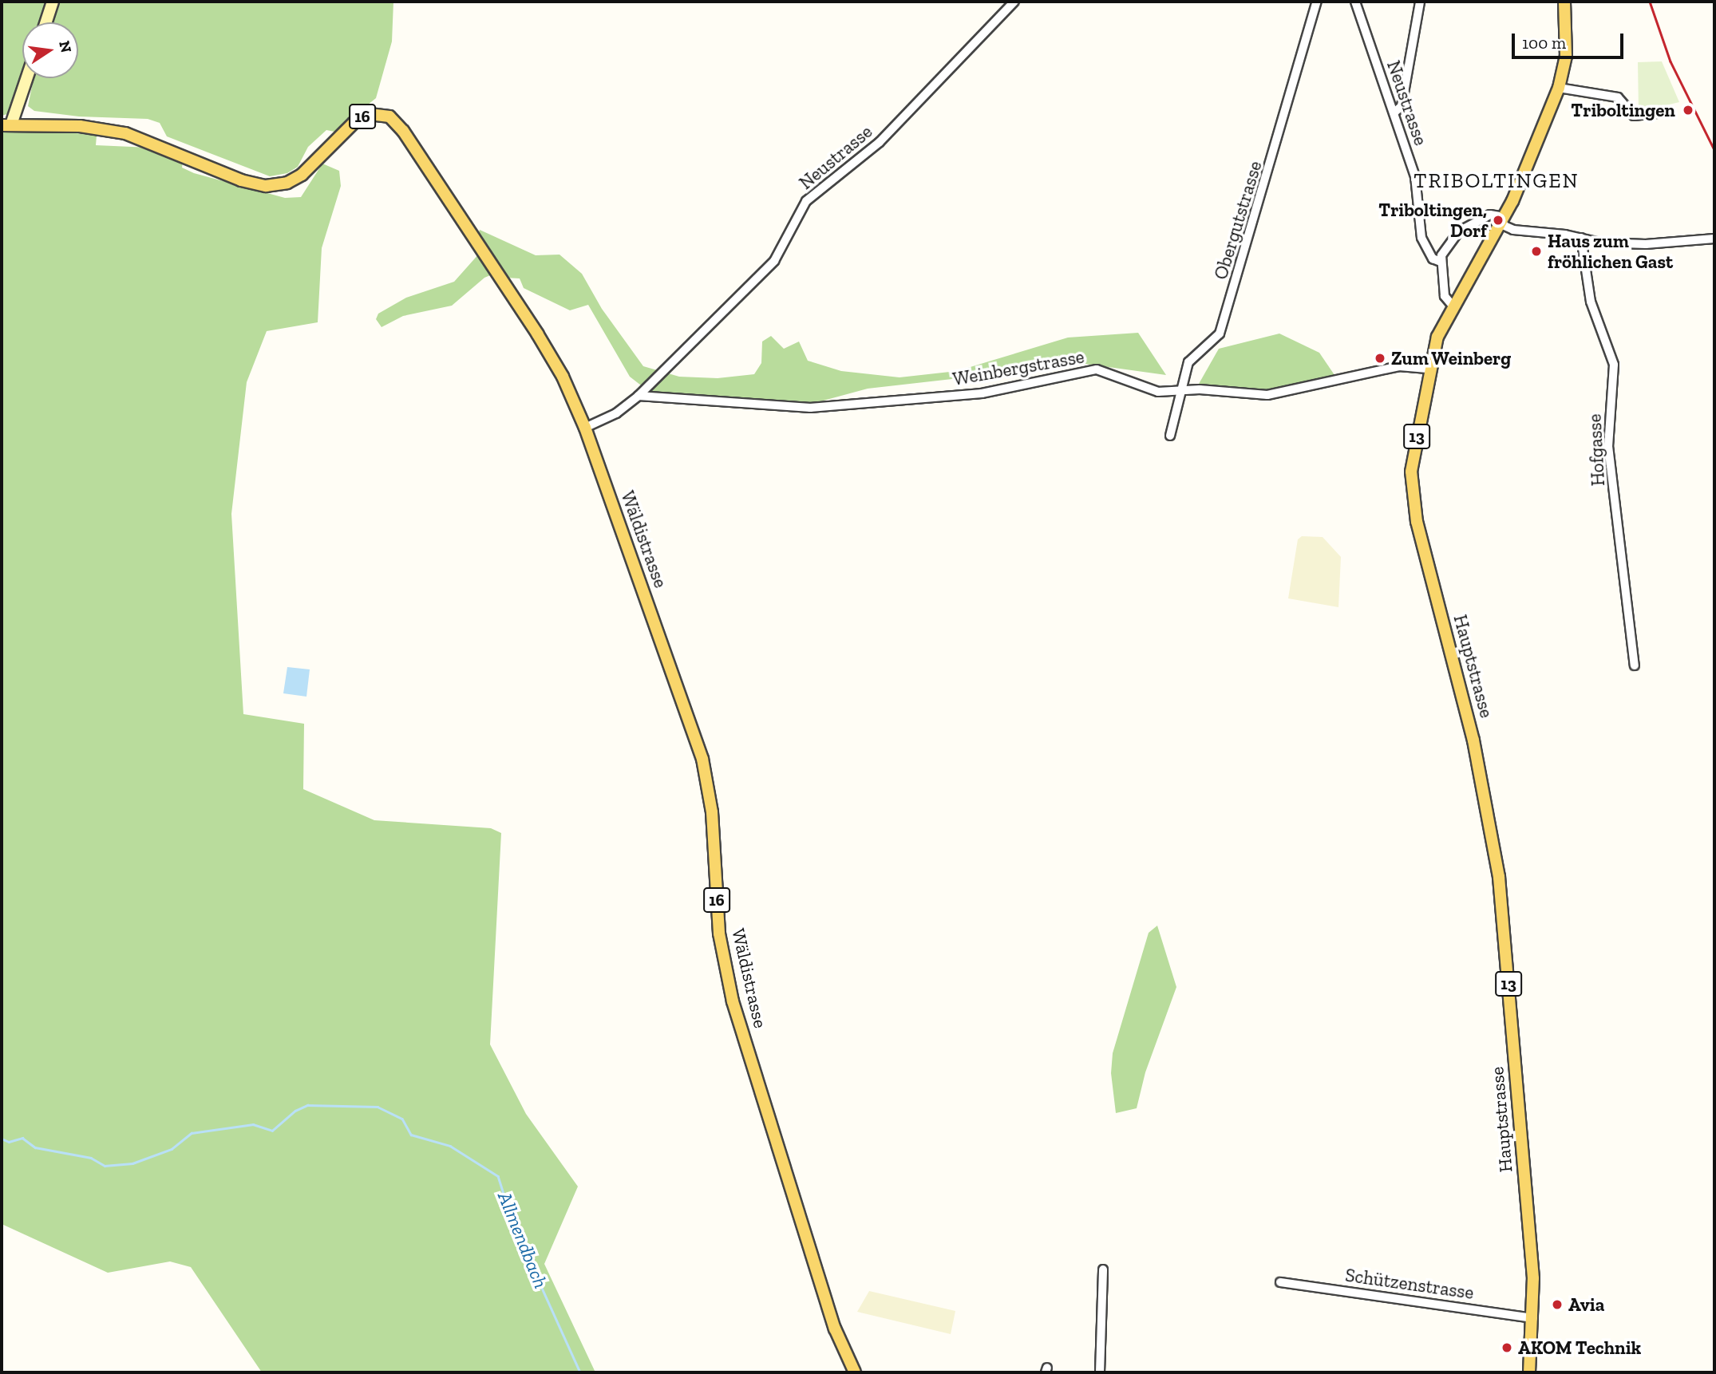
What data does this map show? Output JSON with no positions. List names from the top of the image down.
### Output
{
  "streets": {
    "main road": [
      "16",
      "13",
      "Wäldistrasse",
      "Hauptstrasse"
    ],
    "street": [
      "Neustrasse",
      "Obergutstrasse",
      "Weinbergstrasse",
      "Hofgasse",
      "Schützenstrasse"
    ]
  },
  "crossings": [
    ["Neustrasse", "16"],
    ["Neustrasse", "Weinbergstrasse"],
    ["Neustrasse", "Wäldistrasse"],
    ["16", "Wäldistrasse"],
    ["Obergutstrasse", "Weinbergstrasse"],
    ["Weinbergstrasse", "Hauptstrasse"],
    ["Hauptstrasse", "Schützenstrasse"]
  ],
  "districts": ["TRIBOLTINGEN"],
  "water": ["Allmendbach"],
  "places": [
    "Triboltingen",
    "Triboltingen, Dorf",
    "Haus zum fröhlichen Gast",
    "Zum Weinberg",
    "Avia",
    "AKOM Technik"
  ],
  "scale_bar": "100 m",
  "north": "right"
}
